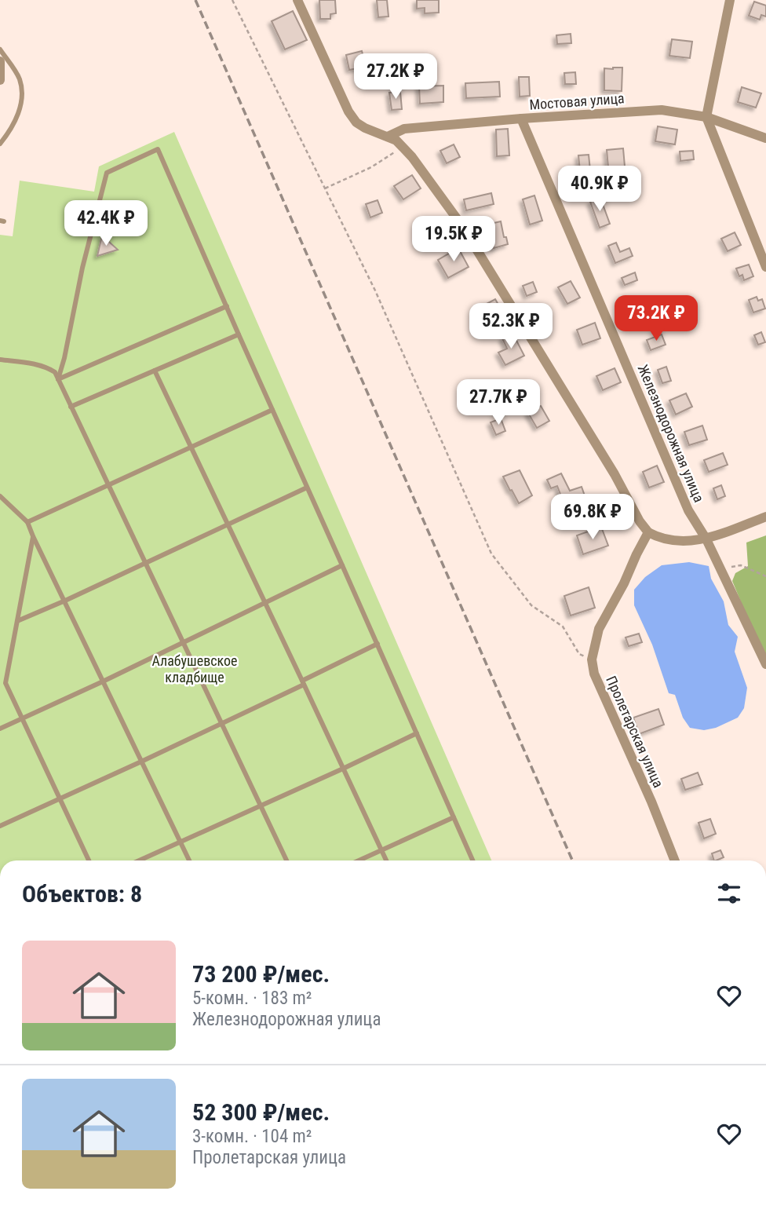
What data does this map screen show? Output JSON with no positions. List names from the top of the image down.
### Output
{
  "streets": {
    "street": ["Мостовая улица", "Железнодорожная улица", "Пролетарская улица"]
  },
  "crossings": [
    ["Мостовая улица", "Железнодорожная улица"]
  ],
  "parks": ["Алабушевское кладбище"],
  "page": {
    "price": [
      "27.2K ₽",
      "40.9K ₽",
      "42.4K ₽",
      "19.5K ₽",
      "73.2K ₽",
      "52.3K ₽",
      "27.7K ₽",
      "69.8K ₽"
    ],
    "heading": "Объектов: 8",
    "list": [
      {
        "name": "73 200 ₽/мес.",
        "note": "5-комн. · 183 m² · Железнодорожная улица"
      },
      {
        "name": "52 300 ₽/мес.",
        "note": "3-комн. · 104 m² · Пролетарская улица"
      }
    ]
  }
}
